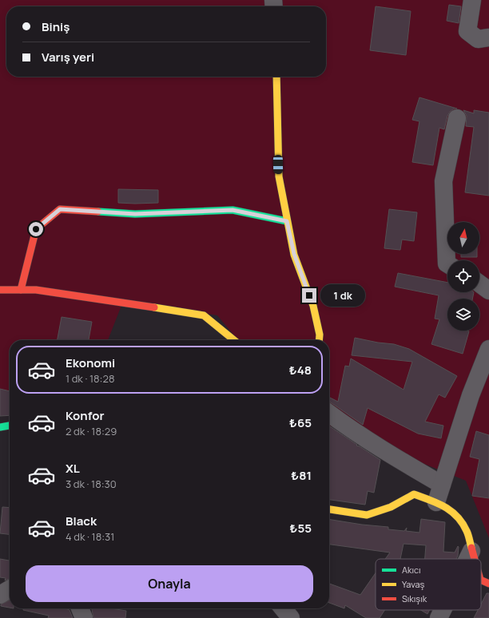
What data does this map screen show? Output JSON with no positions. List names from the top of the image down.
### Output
{
  "legend": ["Akıcı", "Yavaş", "Sıkışık"],
  "north": "top",
  "page": {
    "banner": ["Biniş", "Varış yeri"],
    "bubble": "1 dk",
    "list": [
      {
        "name": "Ekonomi",
        "note": "1 dk · 18:28",
        "value": "₺48"
      },
      {
        "name": "Konfor",
        "note": "2 dk · 18:29",
        "value": "₺65"
      },
      {
        "name": "XL",
        "note": "3 dk · 18:30",
        "value": "₺81"
      },
      {
        "name": "Black",
        "note": "4 dk · 18:31",
        "value": "₺55"
      }
    ],
    "buttons": "Onayla"
  }
}
